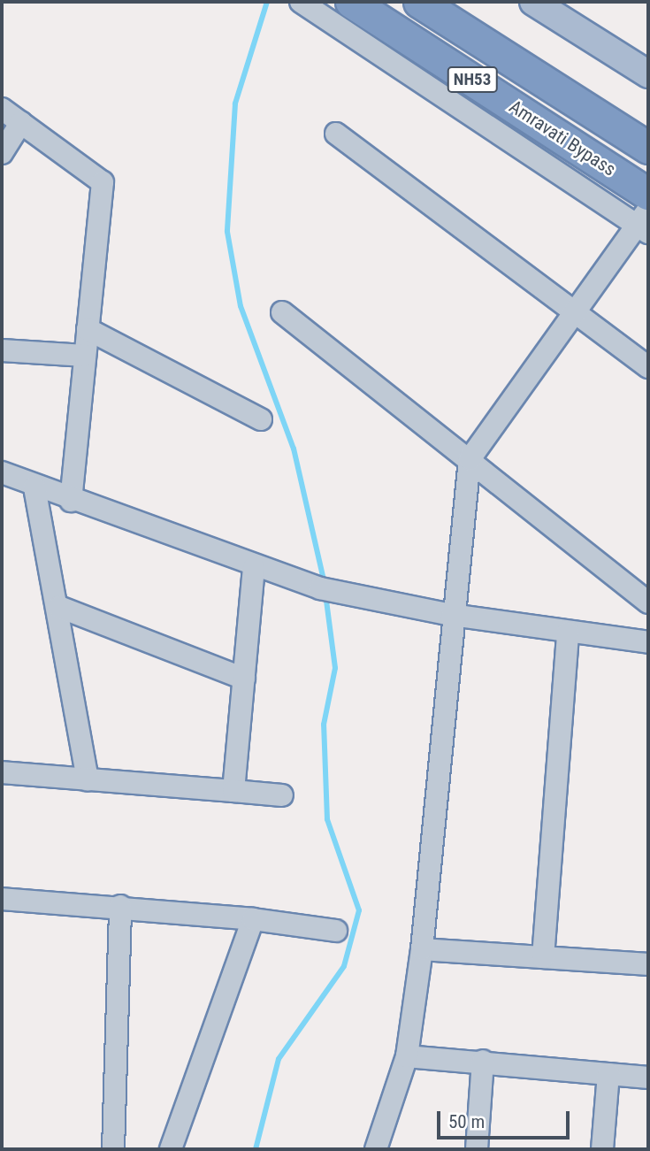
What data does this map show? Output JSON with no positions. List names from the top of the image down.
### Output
{
  "streets": {
    "highway": ["NH53", "Amravati Bypass"]
  },
  "scale_bar": "50 m"
}
